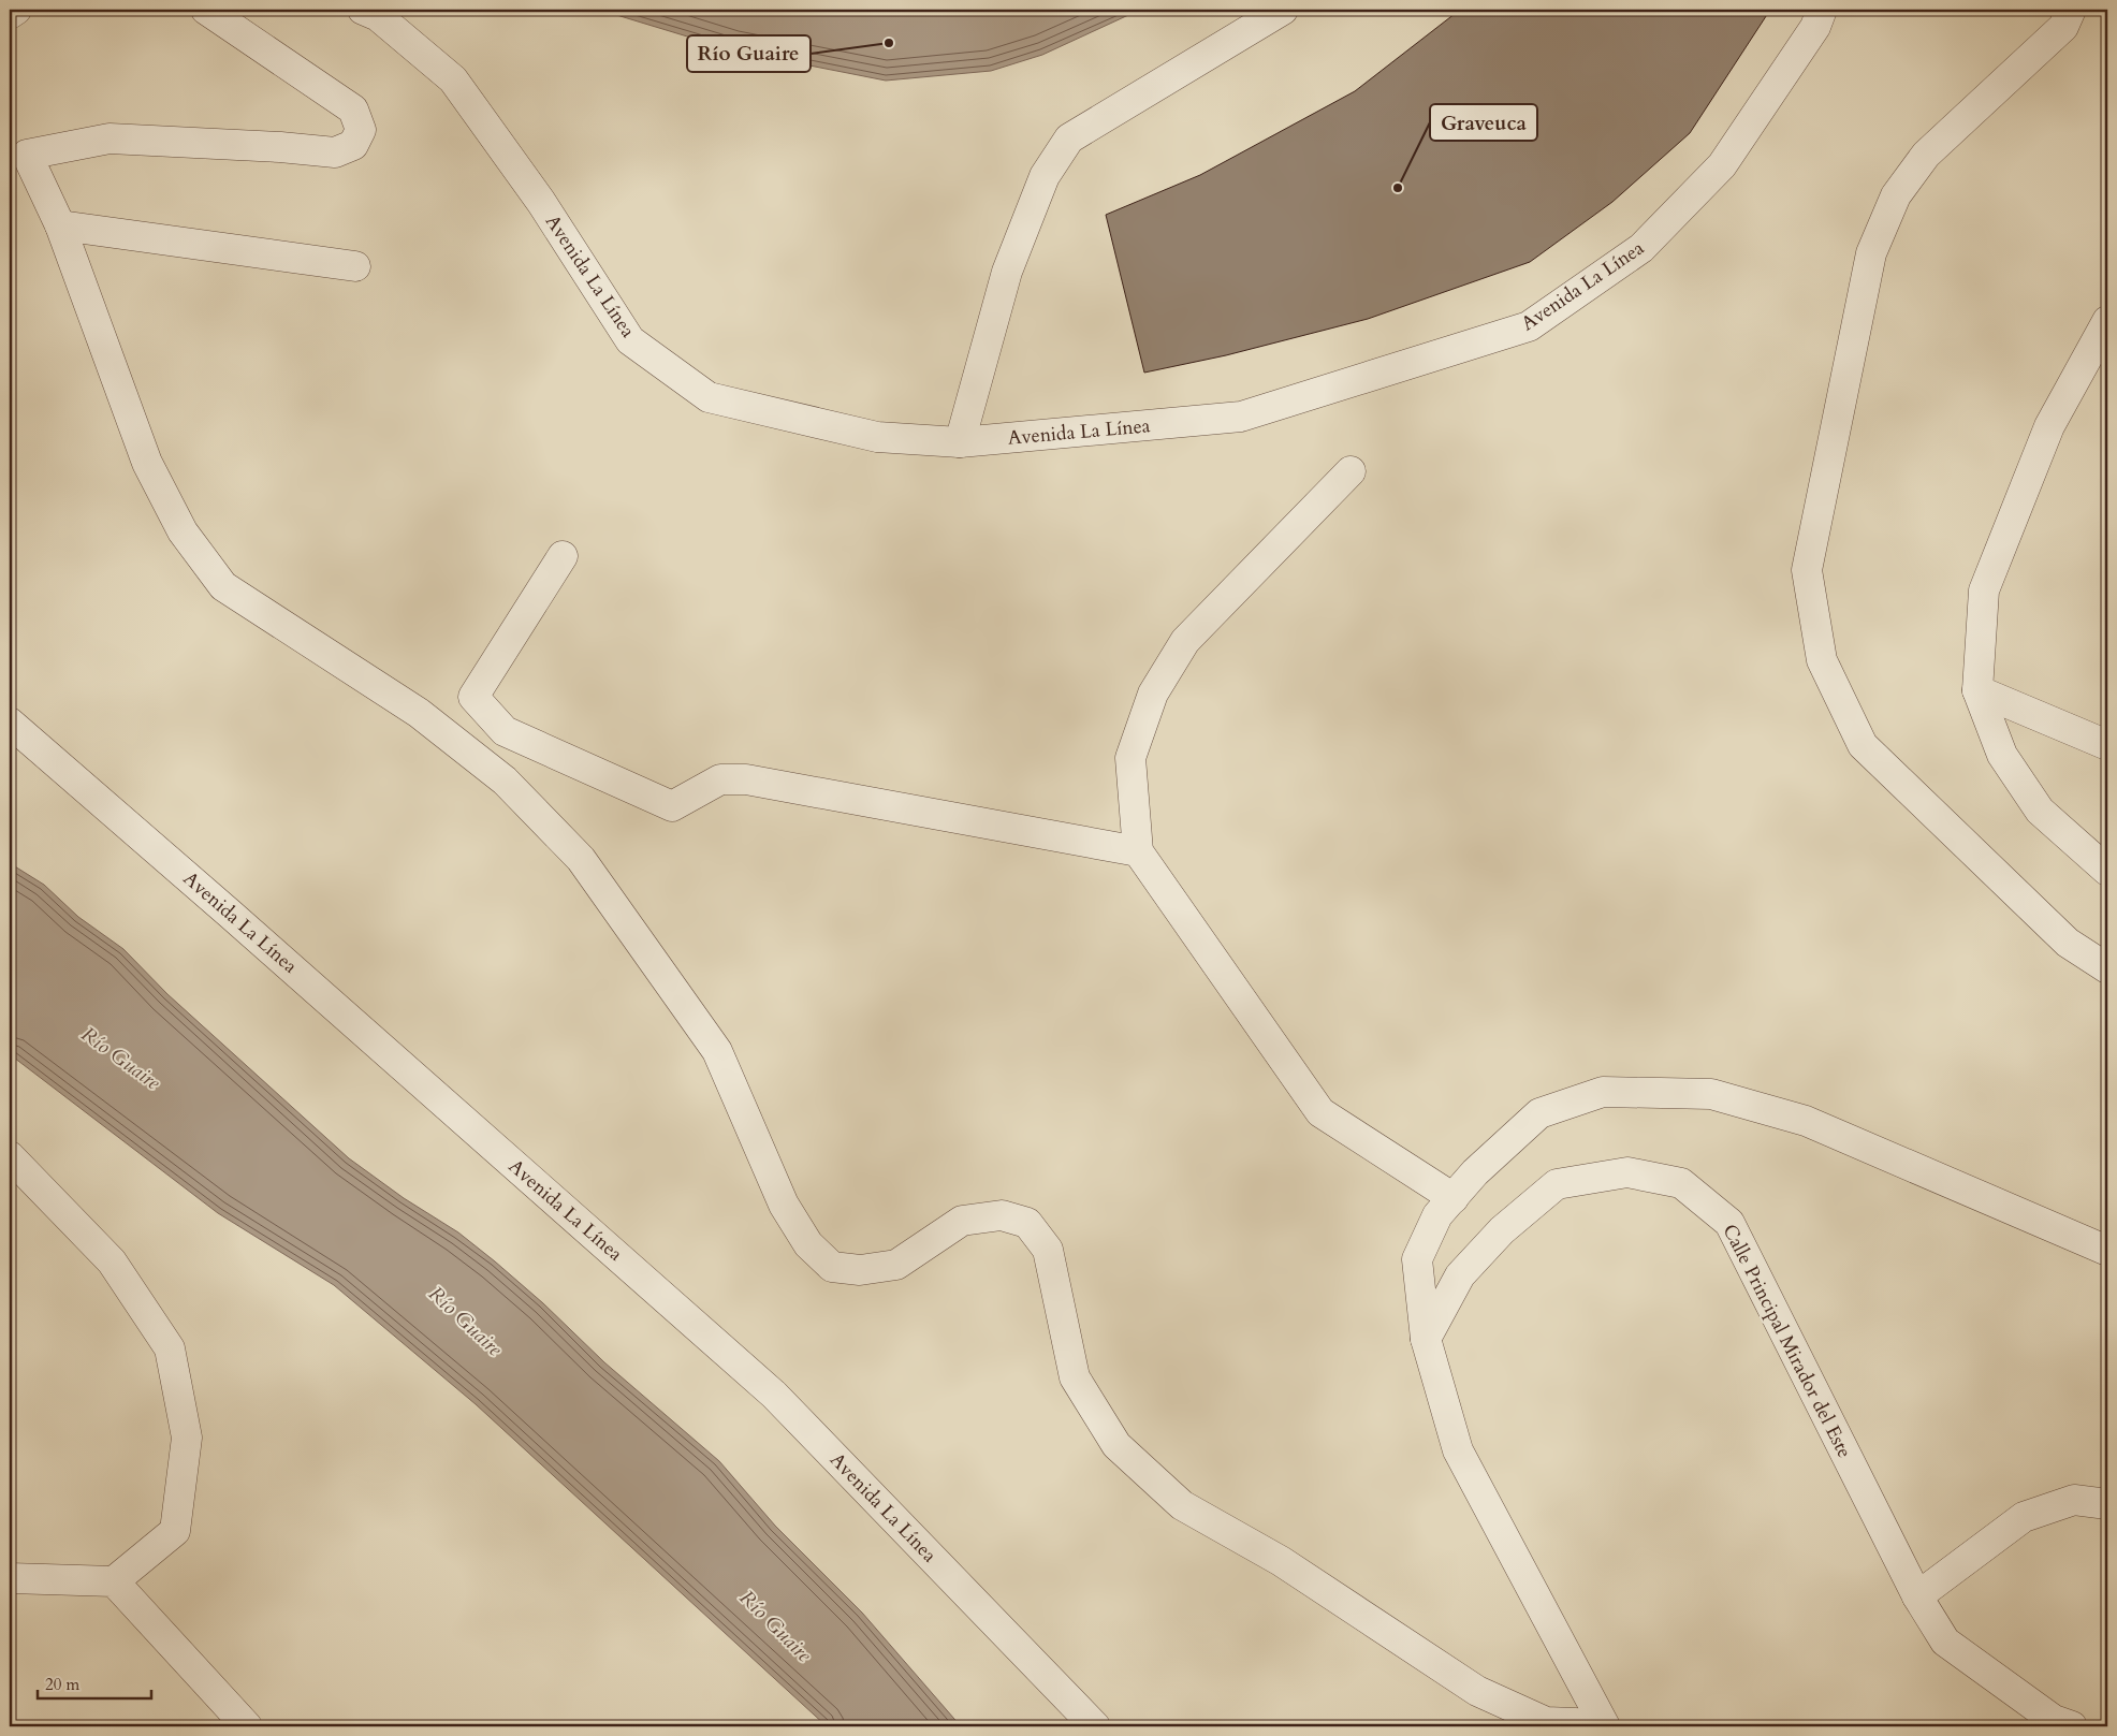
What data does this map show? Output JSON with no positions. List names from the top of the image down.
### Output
{
  "streets": {
    "street": ["Avenida La Línea", "Calle Principal Mirador del Este"]
  },
  "water": ["Río Guaire"],
  "places": ["Río Guaire", "Graveuca"],
  "scale_bar": "20 m"
}
